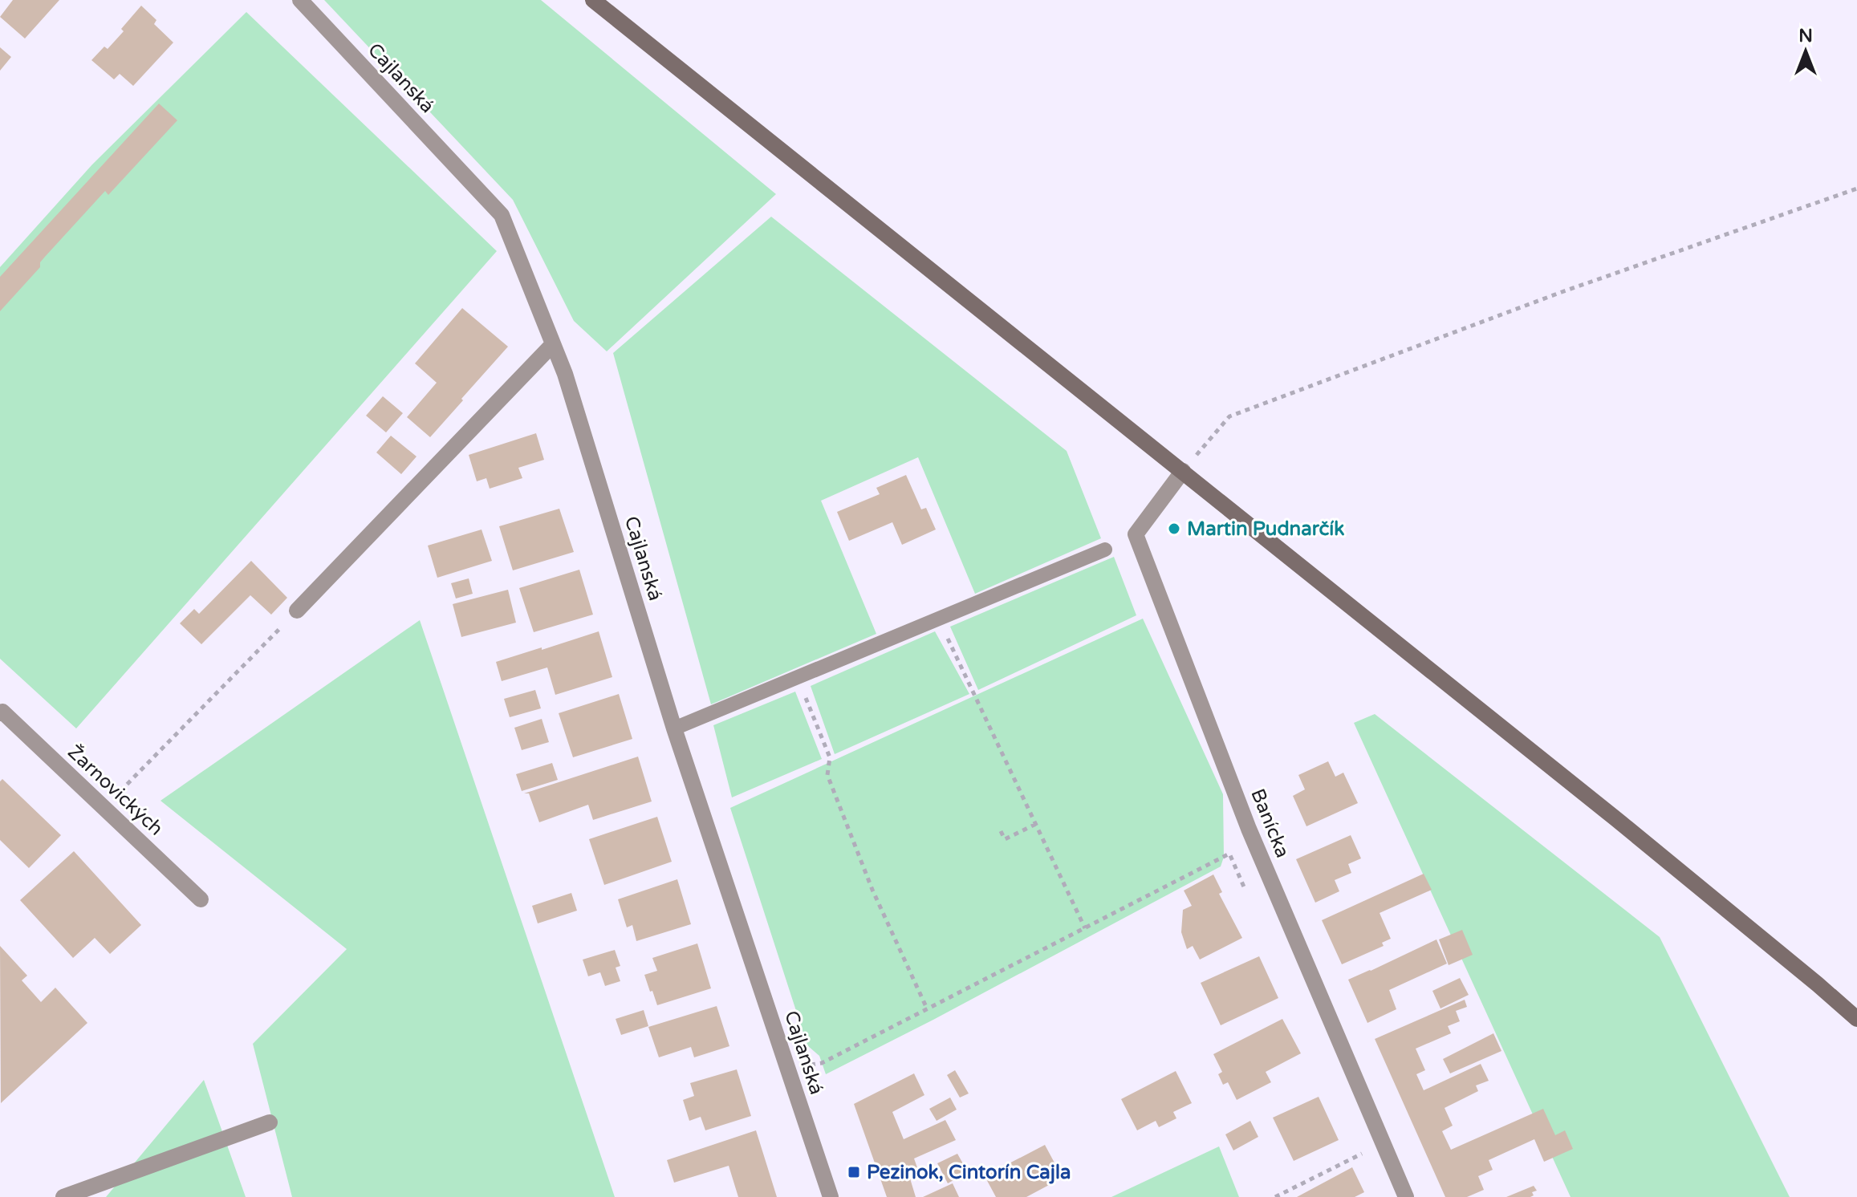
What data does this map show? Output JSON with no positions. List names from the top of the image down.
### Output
{
  "streets": {
    "street": ["Cajlanská", "Žarnovických", "Banícka"]
  },
  "places": {
    "other": ["Martin Pudnarčík"],
    "transit": ["Pezinok, Cintorín Cajla"]
  },
  "north": "top"
}
